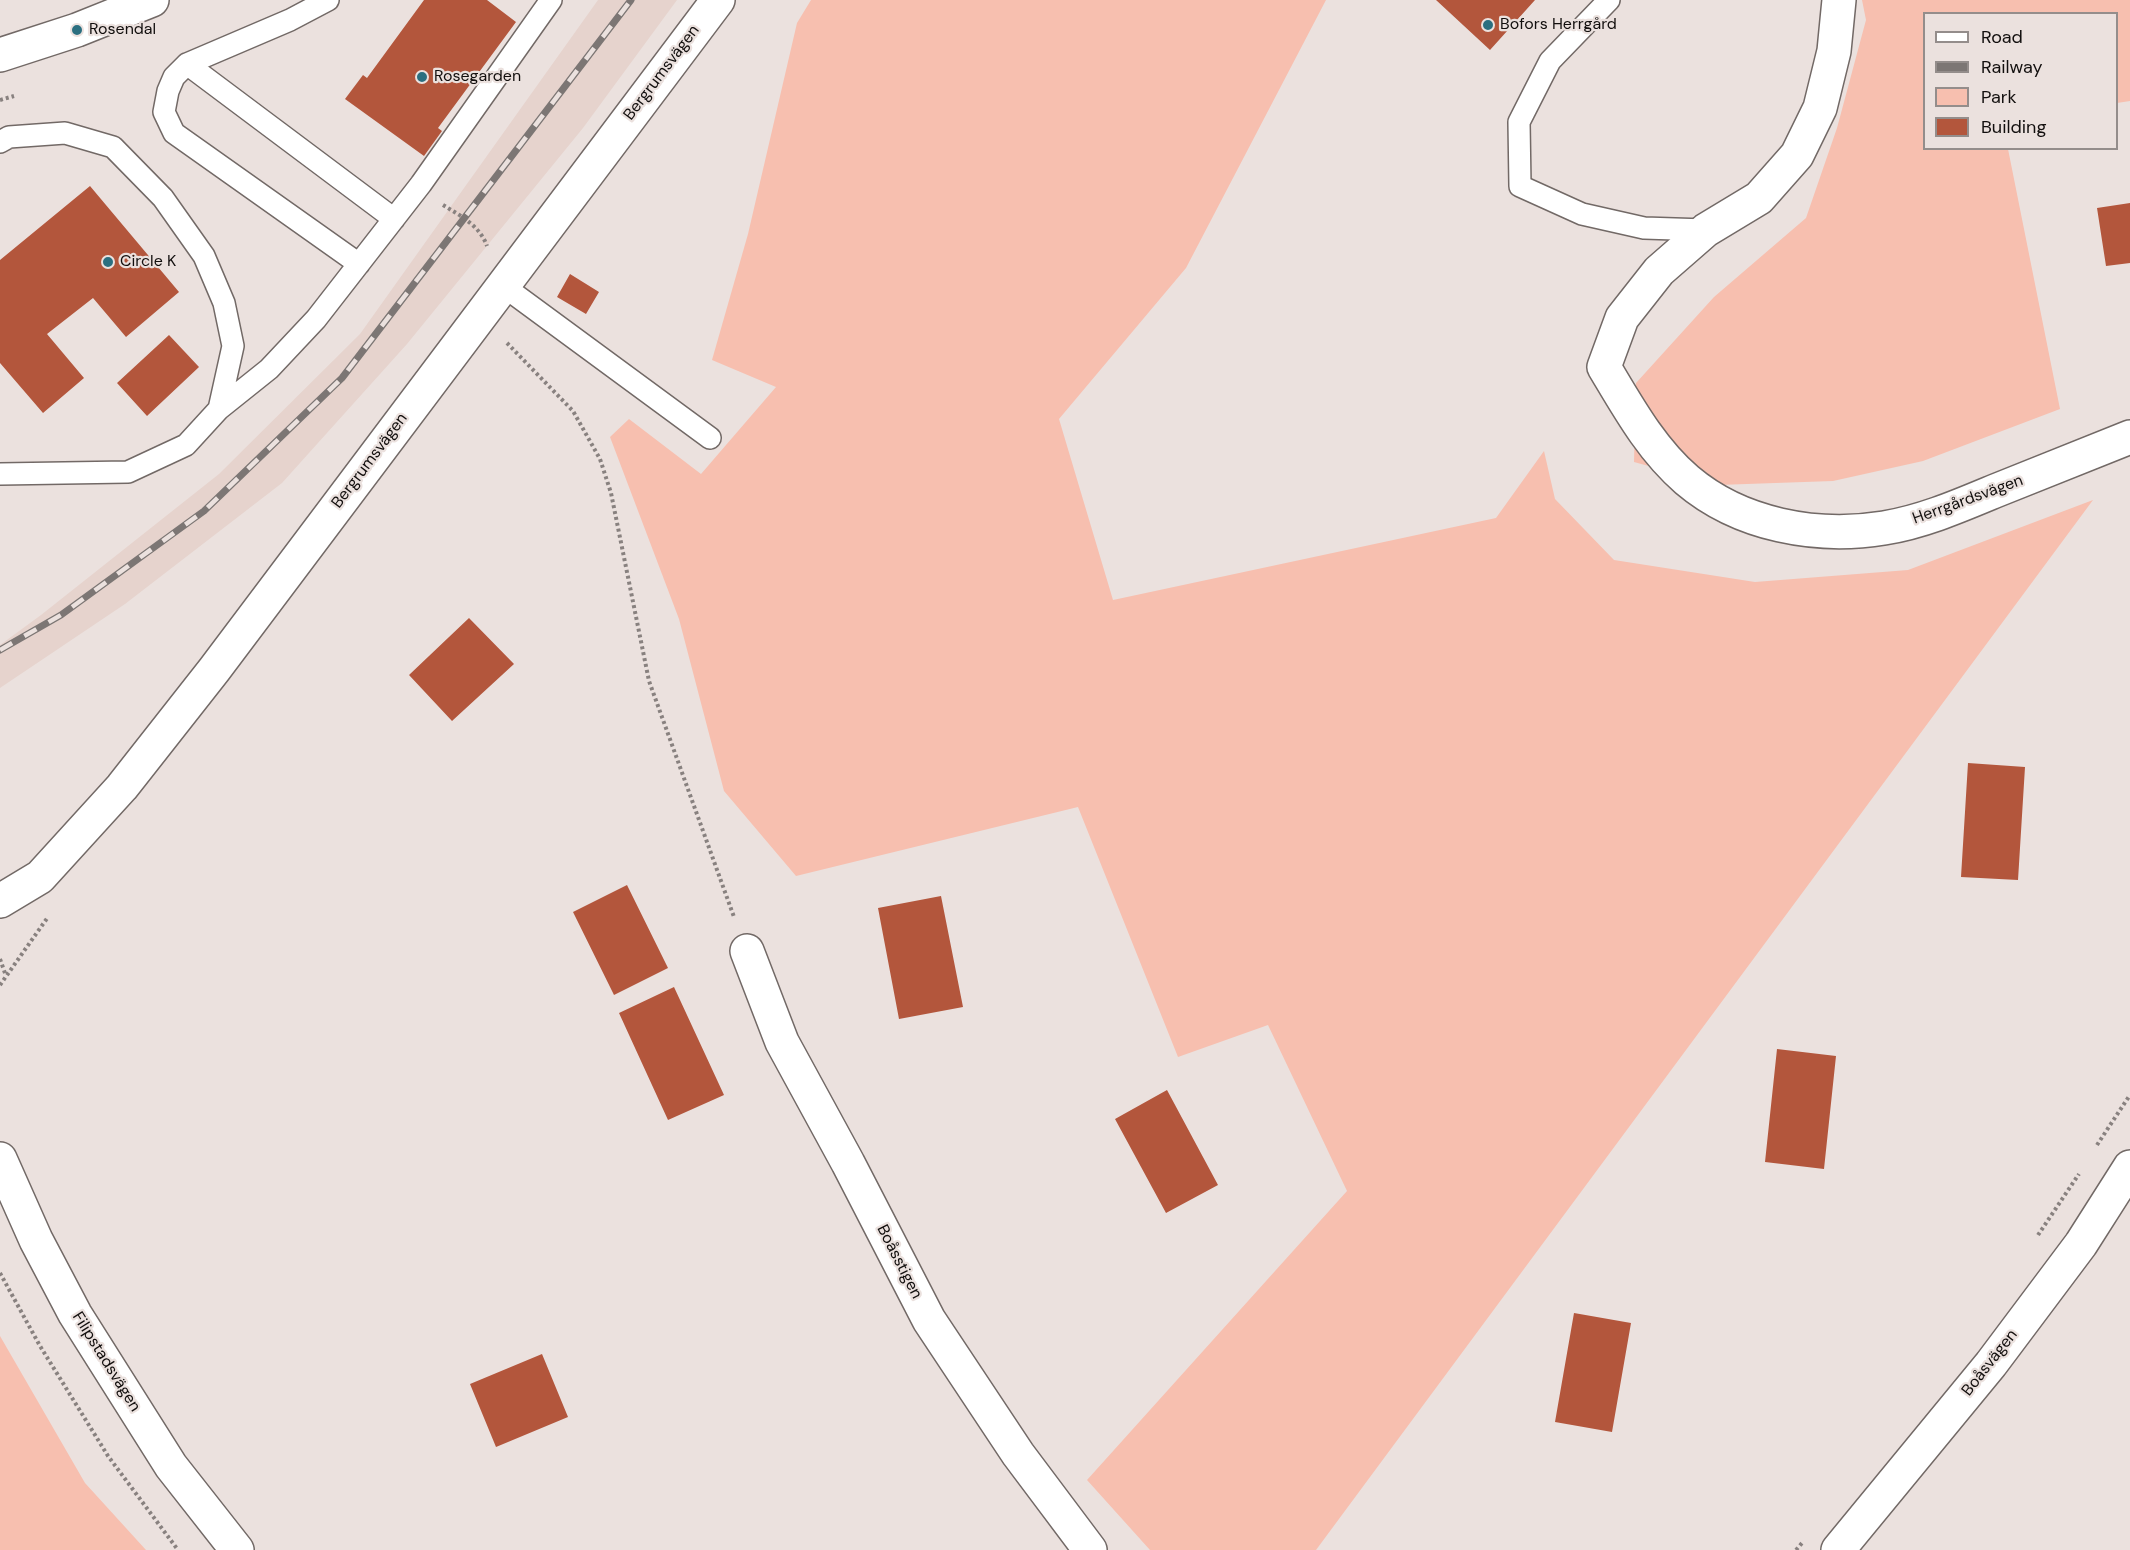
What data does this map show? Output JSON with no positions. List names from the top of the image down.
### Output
{
  "streets": {
    "main road": [
      "Bergrumsvägen",
      "Herrgårdsvägen",
      "Boåsstigen",
      "Filipstadsvägen",
      "Boåsvägen"
    ]
  },
  "places": [
    "Bofors Herrgård",
    "Rosendal",
    "Rosegarden",
    "Circle K"
  ],
  "legend": [
    "Road",
    "Railway",
    "Park",
    "Building"
  ]
}
